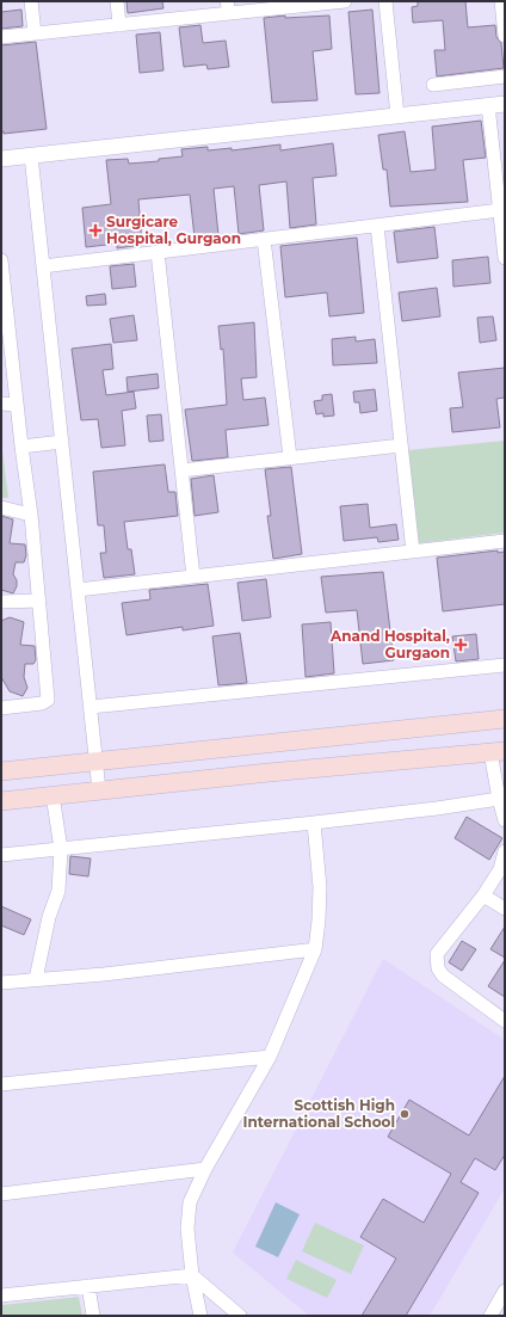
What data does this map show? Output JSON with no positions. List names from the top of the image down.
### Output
{
  "places": {
    "health": ["Surgicare Hospital, Gurgaon", "Anand Hospital, Gurgaon"],
    "other": ["Scottish High International School"]
  }
}
